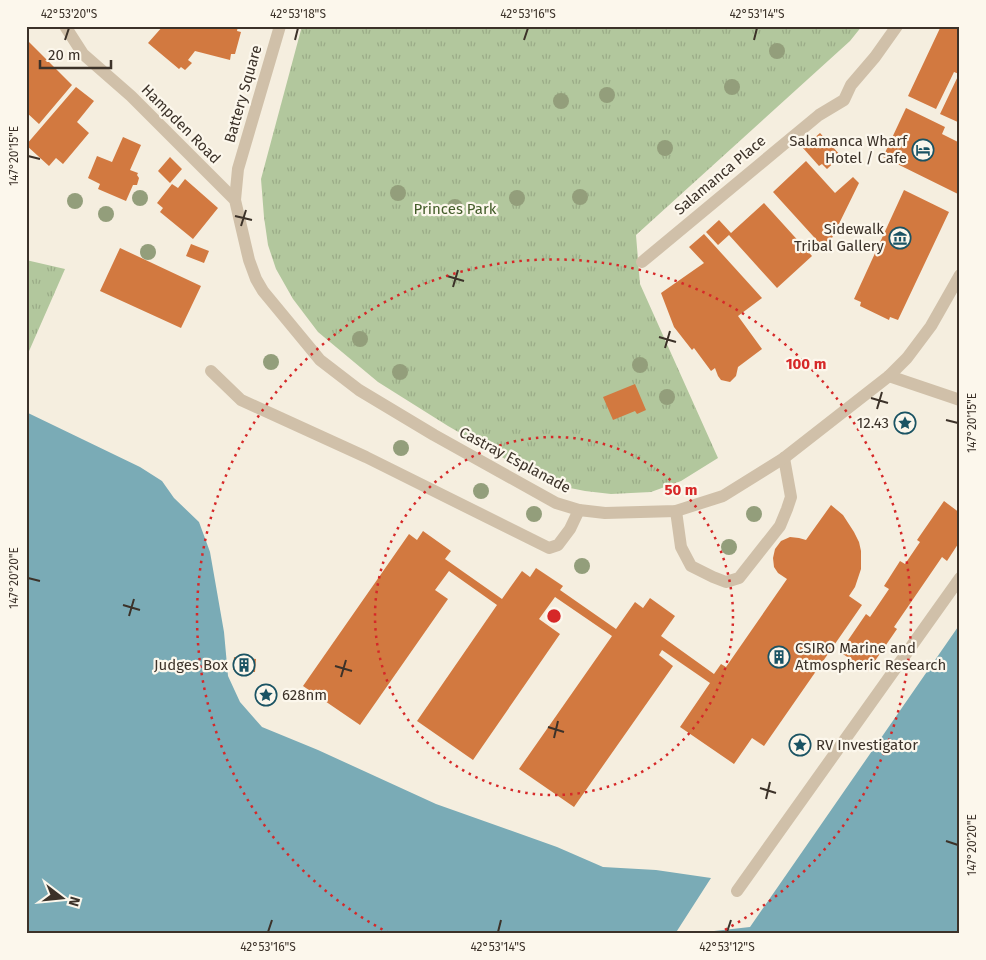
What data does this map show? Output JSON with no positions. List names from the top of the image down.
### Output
{
  "streets": {
    "street": [
      "Battery Square",
      "Hampden Road",
      "Salamanca Place",
      "Castray Esplanade"
    ]
  },
  "crossings": [
    ["Battery Square", "Hampden Road"],
    ["Battery Square", "Castray Esplanade"],
    ["Hampden Road", "Castray Esplanade"]
  ],
  "parks": ["Princes Park"],
  "places": {
    "hotel": ["Salamanca Wharf Hotel / Cafe"],
    "museum": ["Sidewalk Tribal Gallery"],
    "place": ["12.43", "628nm", "RV Investigator"],
    "building": ["CSIRO Marine and Atmospheric Research", "Judges Box"]
  },
  "scale_bar": "20 m",
  "north": "right",
  "coordinates": [
    "42°53'20\"S",
    "42°53'18\"S",
    "42°53'16\"S",
    "42°53'14\"S",
    "147°20'15\"E",
    "147°20'20\"E",
    "42°53'12\"S"
  ],
  "rings": ["100 m", "50 m"]
}
